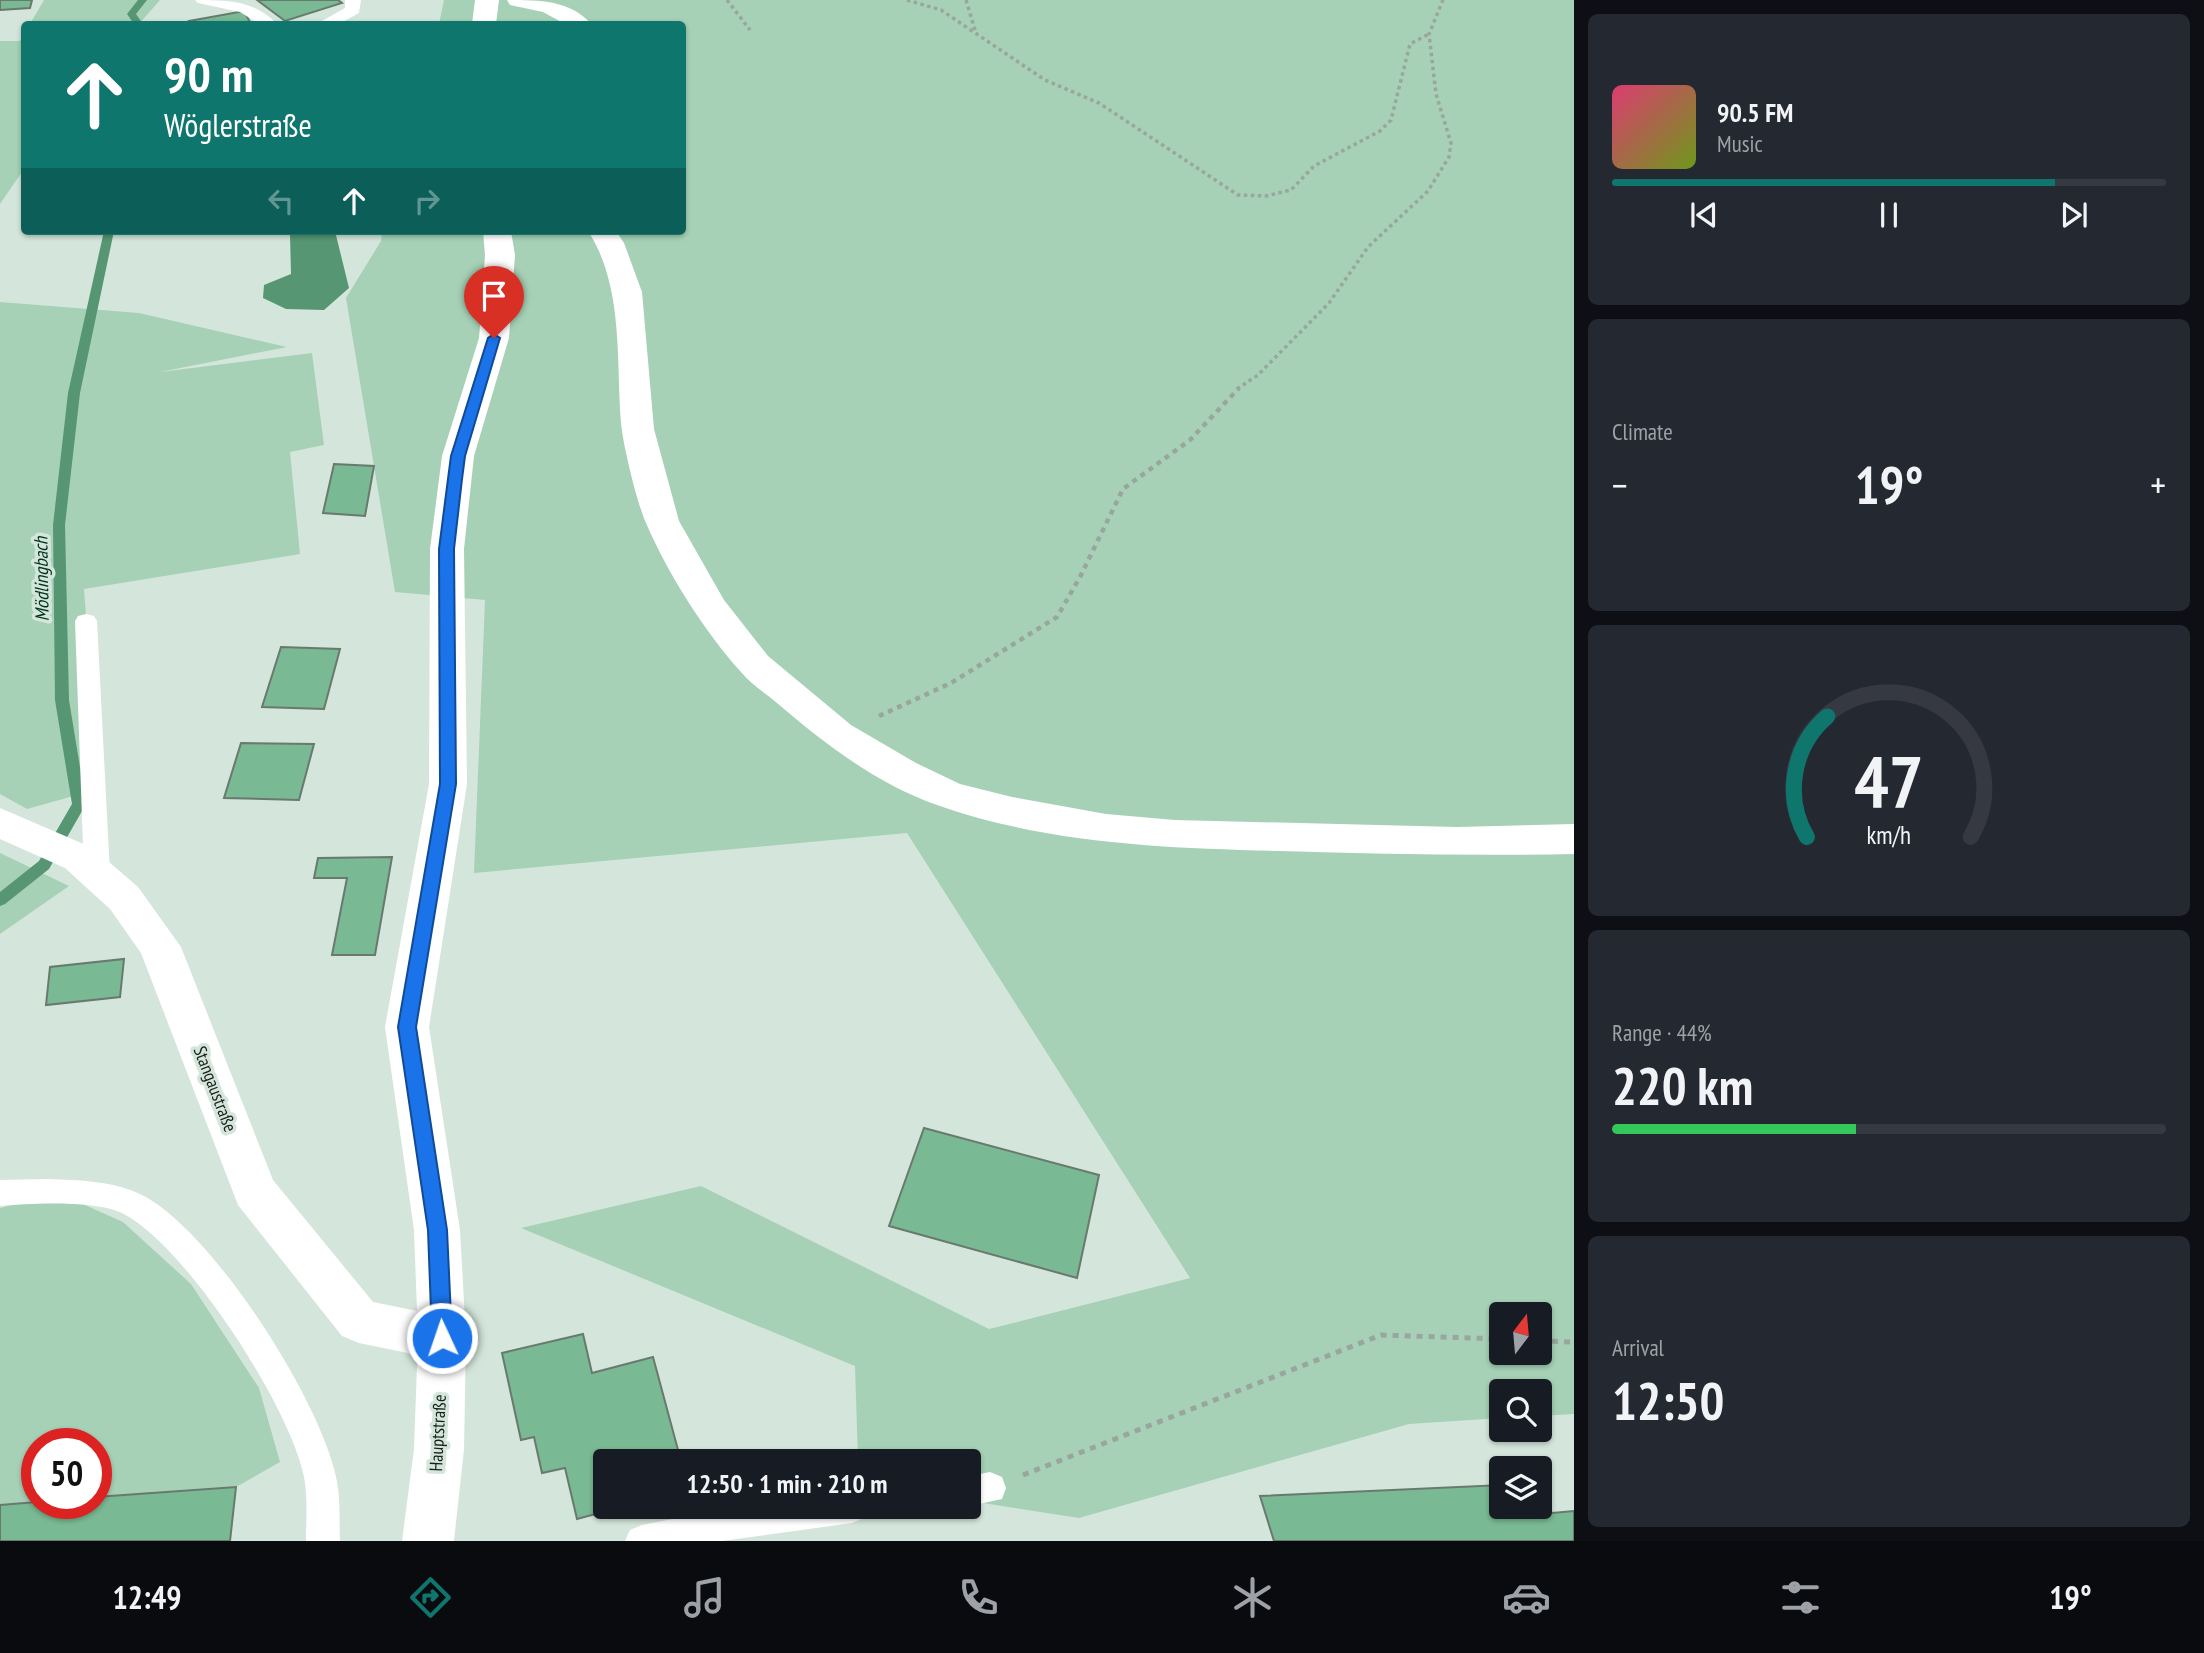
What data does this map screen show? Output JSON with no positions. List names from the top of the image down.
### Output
{
  "streets": {
    "main road": ["Stangaustraße", "Hauptstraße"]
  },
  "crossings": [
    ["Stangaustraße", "Hauptstraße"]
  ],
  "water": ["Mödlingbach"],
  "north": "top",
  "page": {
    "turn": ["90 m", "Wöglerstraße"],
    "song": ["90.5 FM", "Music"],
    "tile": [
      "Climate",
      ["Range · 44%", "220 km"],
      ["Arrival", "12:50"]
    ],
    "heat": ["−", "19°", "+"],
    "limit": "50",
    "trip": "12:50 · 1 min · 210 m",
    "tabs": ["12:49", "19°"],
    "gauge": ["47", "km/h"]
  }
}
